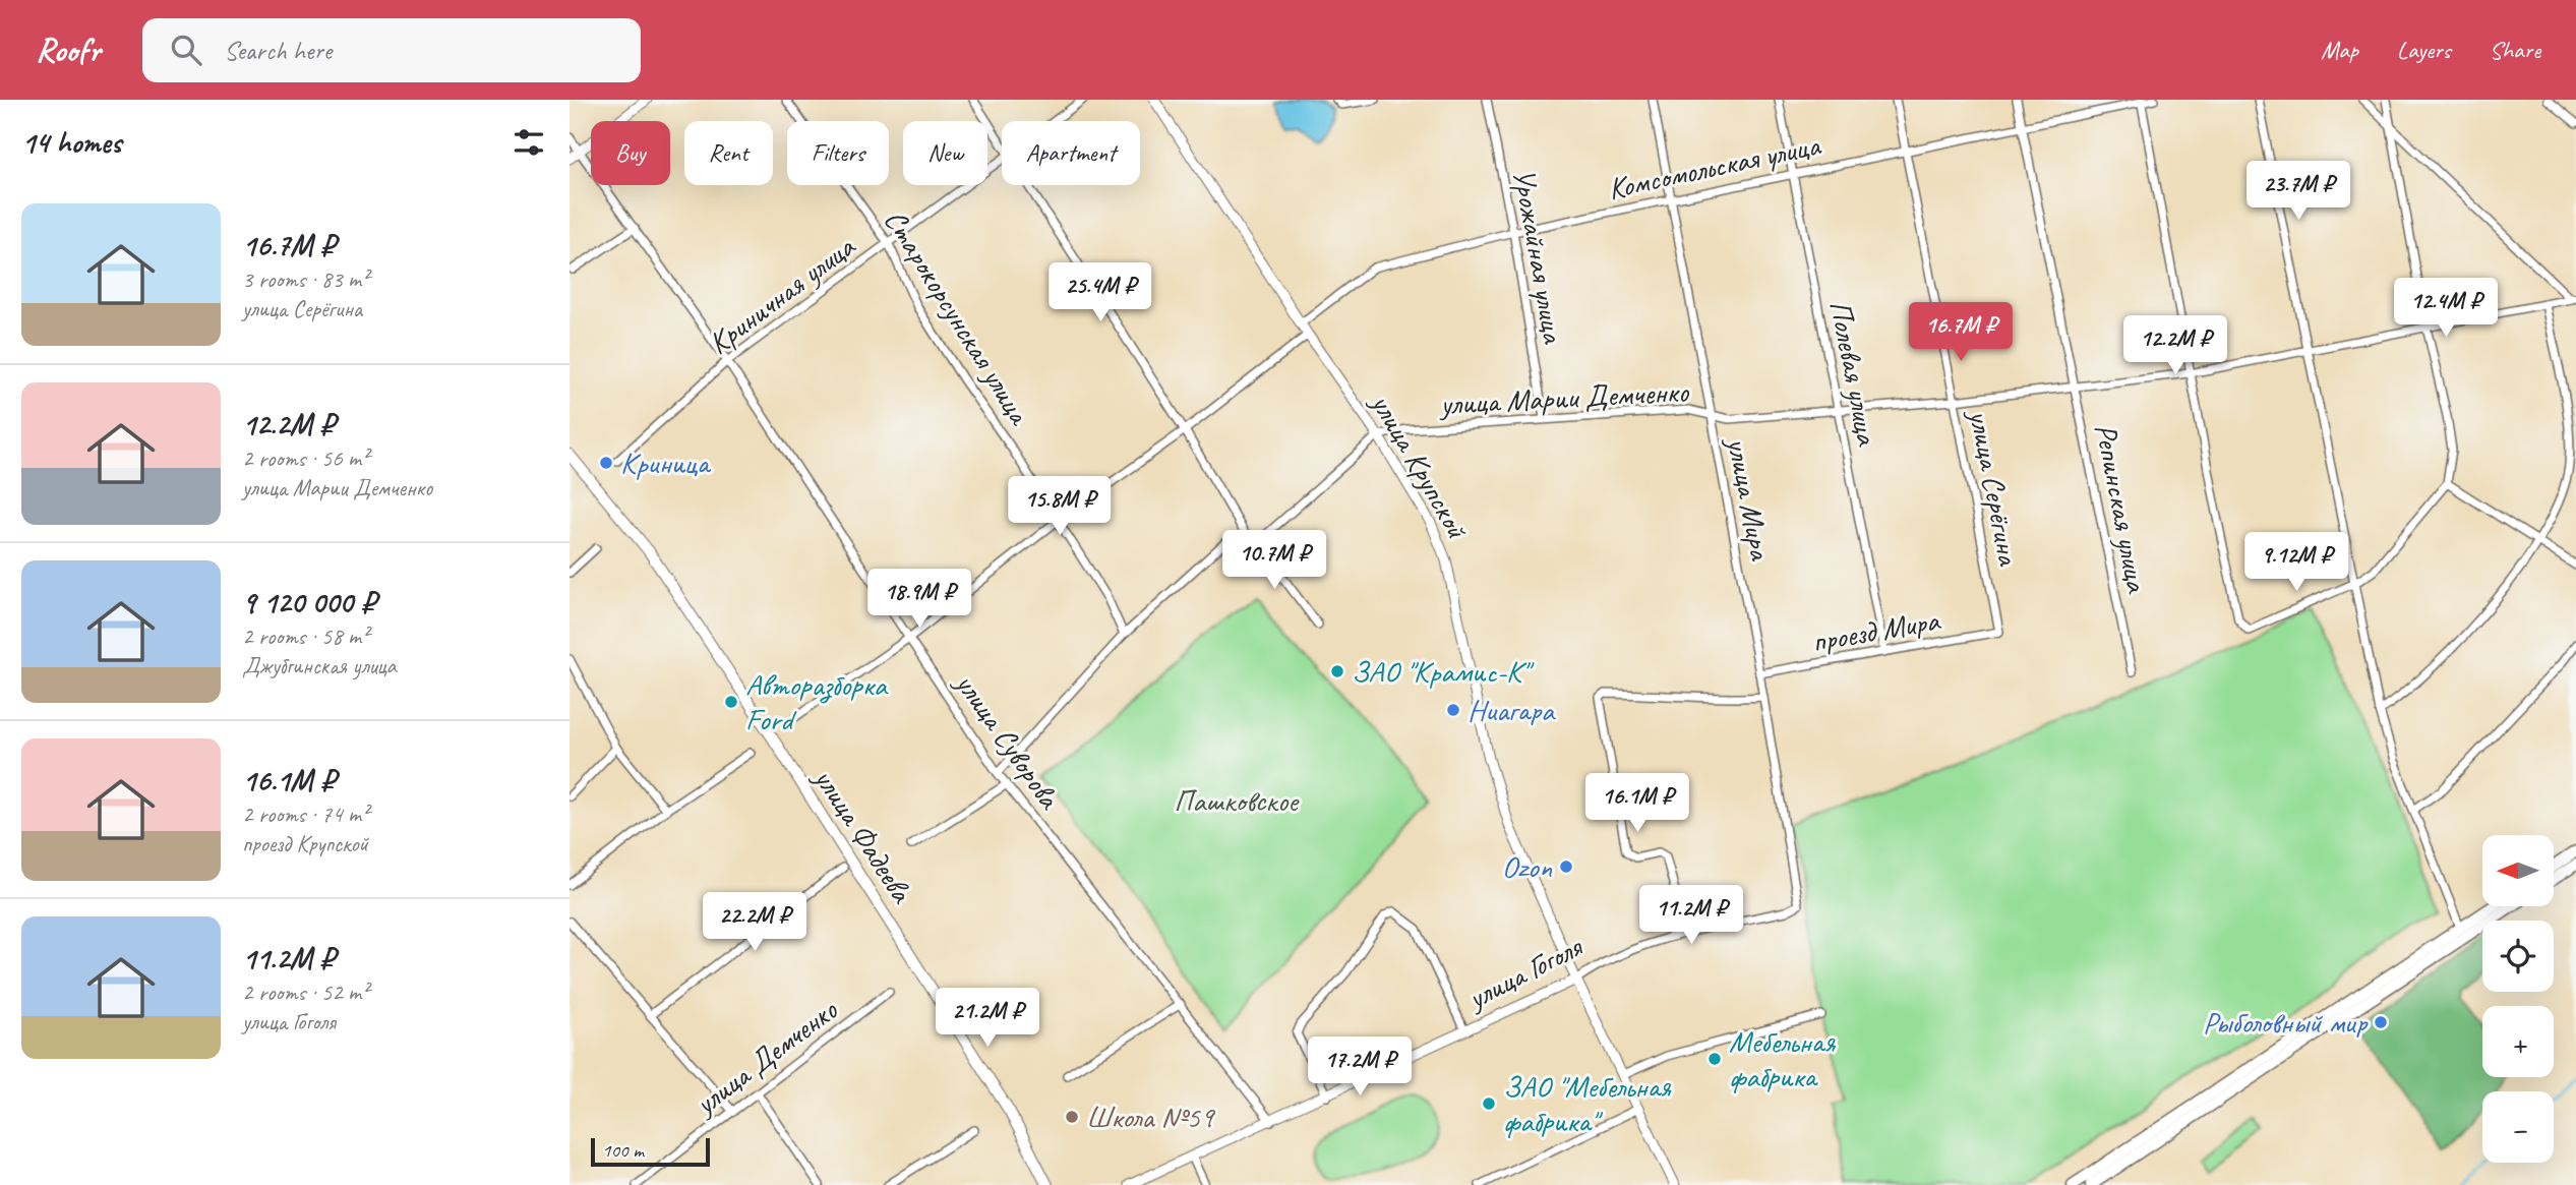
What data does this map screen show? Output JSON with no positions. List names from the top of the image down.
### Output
{
  "streets": {
    "main road": ["улица Фадеева"],
    "street": [
      "Комсомольская улица",
      "Урожайная улица",
      "Криничная улица",
      "Старокорсунская улица",
      "Полевая улица",
      "улица Марии Демченко",
      "улица Крупской",
      "улица Серёгина",
      "улица Мира",
      "Репинская улица",
      "проезд Мира",
      "улица Суворова",
      "улица Гоголя",
      "улица Демченко"
    ]
  },
  "crossings": [
    ["Комсомольская улица", "Урожайная улица"],
    ["Комсомольская улица", "Полевая улица"],
    ["Комсомольская улица", "улица Крупской"],
    ["Комсомольская улица", "улица Серёгина"],
    ["Комсомольская улица", "улица Мира"],
    ["Комсомольская улица", "Репинская улица"],
    ["Урожайная улица", "улица Марии Демченко"],
    ["Криничная улица", "Старокорсунская улица"],
    ["Криничная улица", "улица Суворова"],
    ["Полевая улица", "улица Марии Демченко"],
    ["Полевая улица", "проезд Мира"],
    ["улица Марии Демченко", "улица Крупской"],
    ["улица Марии Демченко", "улица Серёгина"],
    ["улица Марии Демченко", "улица Мира"],
    ["улица Марии Демченко", "Репинская улица"],
    ["улица Крупской", "улица Гоголя"],
    ["улица Серёгина", "проезд Мира"],
    ["улица Мира", "проезд Мира"],
    ["улица Мира", "улица Гоголя"],
    ["улица Суворова", "улица Гоголя"]
  ],
  "parks": ["Пашковское"],
  "places": [
    "Криница",
    "ЗАО \"Крамис-К\"",
    "Авторазборка Ford",
    "Ниагара",
    "Ozon",
    "Рыболовный мир",
    "Мебельная фабрика",
    "ЗАО \"Мебельная фабрика\"",
    "Школа №59"
  ],
  "scale_bar": "100 m",
  "north": "left",
  "page": {
    "header": "Roofr",
    "search": "Search here",
    "nav": ["Map", "Layers", "Share"],
    "heading": "14 homes",
    "chip": [
      "Buy",
      "Rent",
      "Filters",
      "New",
      "Apartment"
    ],
    "price": [
      "23.7M ₽",
      "25.4M ₽",
      "12.4M ₽",
      "16.7M ₽",
      "12.2M ₽",
      "15.8M ₽",
      "10.7M ₽",
      "9.12M ₽",
      "18.9M ₽",
      "16.1M ₽",
      "11.2M ₽",
      "22.2M ₽",
      "21.2M ₽",
      "17.2M ₽"
    ],
    "list": [
      {
        "name": "16.7M ₽",
        "note": "3 rooms · 83 m² · улица Серёгина"
      },
      {
        "name": "12.2M ₽",
        "note": "2 rooms · 56 m² · улица Марии Демченко"
      },
      {
        "name": "9 120 000 ₽",
        "note": "2 rooms · 58 m² · Джубгинская улица"
      },
      {
        "name": "16.1M ₽",
        "note": "2 rooms · 74 m² · проезд Крупской"
      },
      {
        "name": "11.2M ₽",
        "note": "2 rooms · 52 m² · улица Гоголя"
      }
    ],
    "map_buttons": ["+", "−"],
    "scale": "100 m"
  }
}
